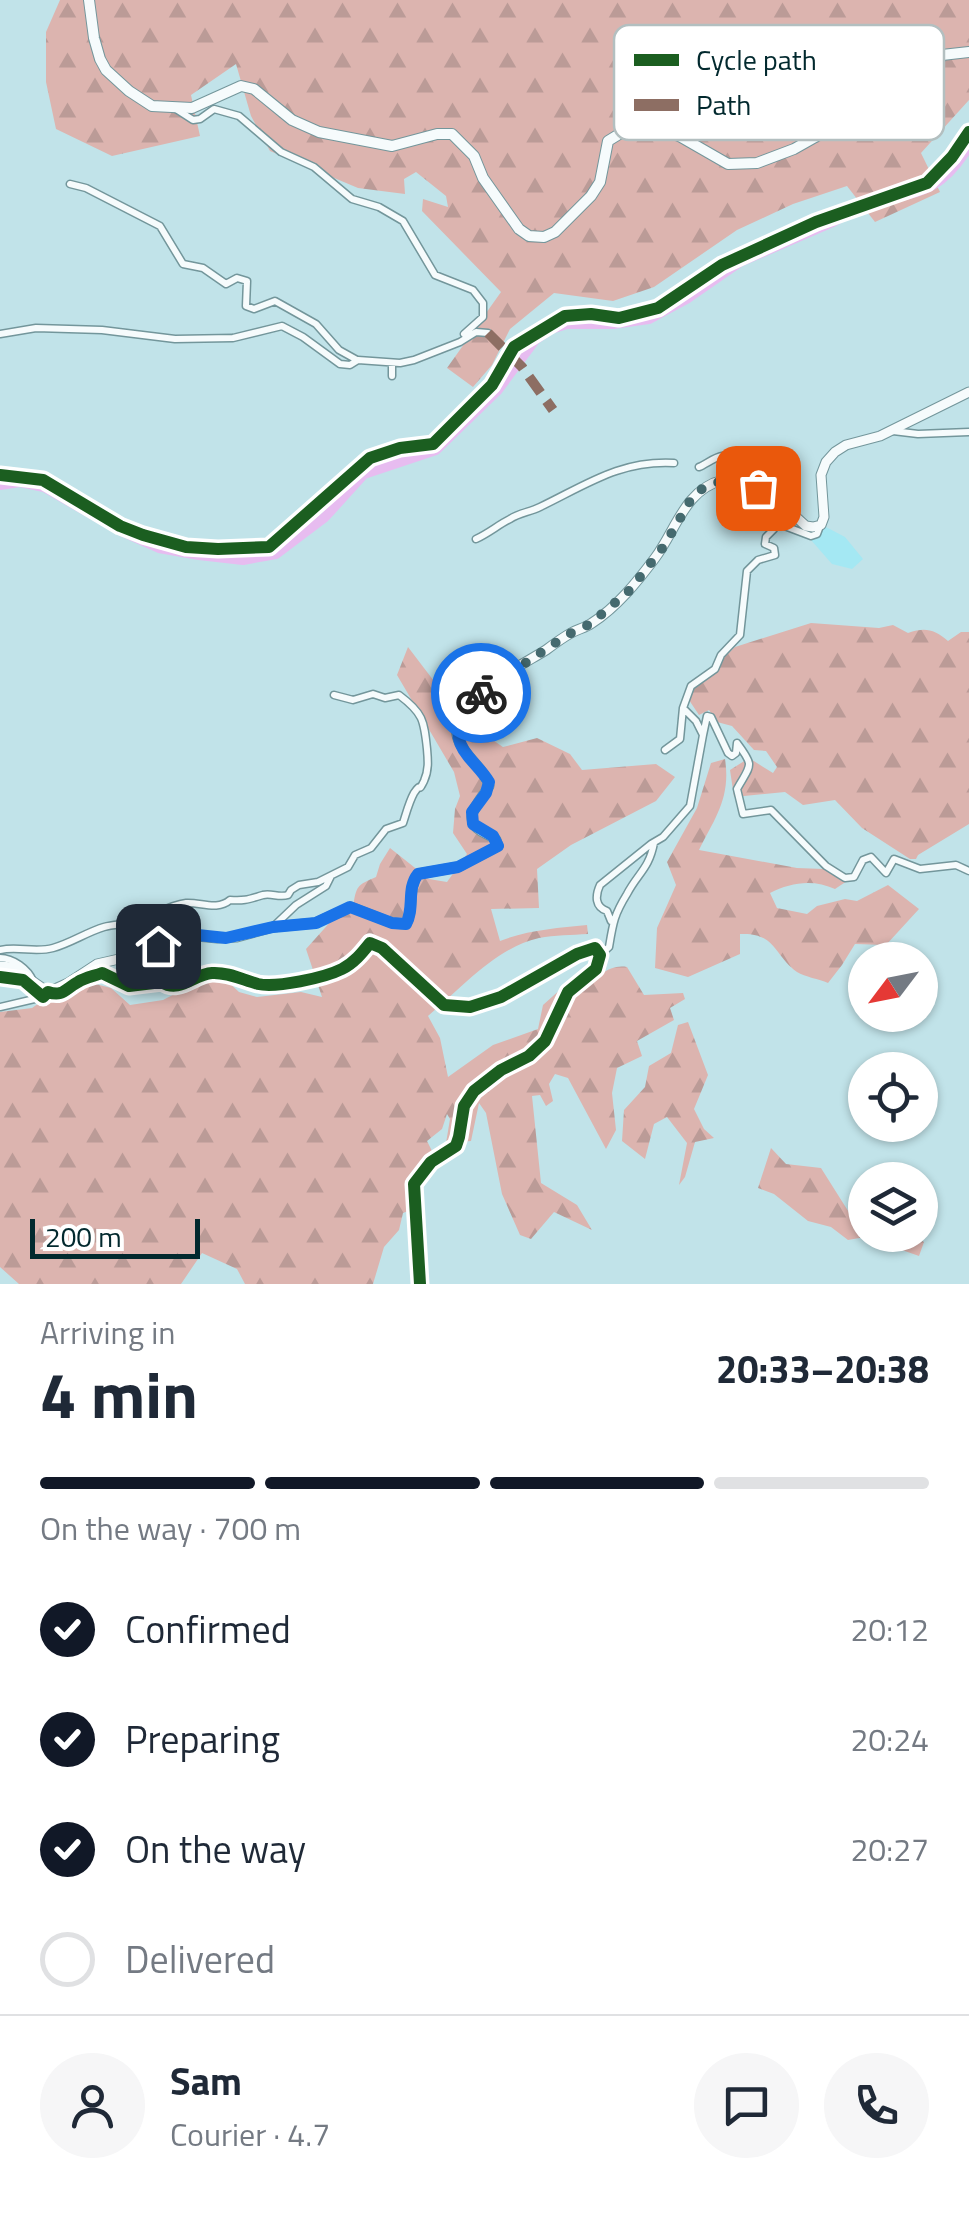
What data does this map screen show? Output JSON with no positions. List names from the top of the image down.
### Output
{
  "legend": ["Cycle path", "Path"],
  "scale_bar": "200 m",
  "north": "bottom left",
  "page": {
    "scale": "200 m",
    "heading": ["4 min", "Arriving in", "20:33–20:38"],
    "panel": ["Sam", "Courier · 4.7"],
    "bar": "On the way · 700 m",
    "list": [
      ["Confirmed", "20:12"],
      ["Preparing", "20:24"],
      ["On the way", "20:27"],
      "Delivered"
    ]
  }
}
